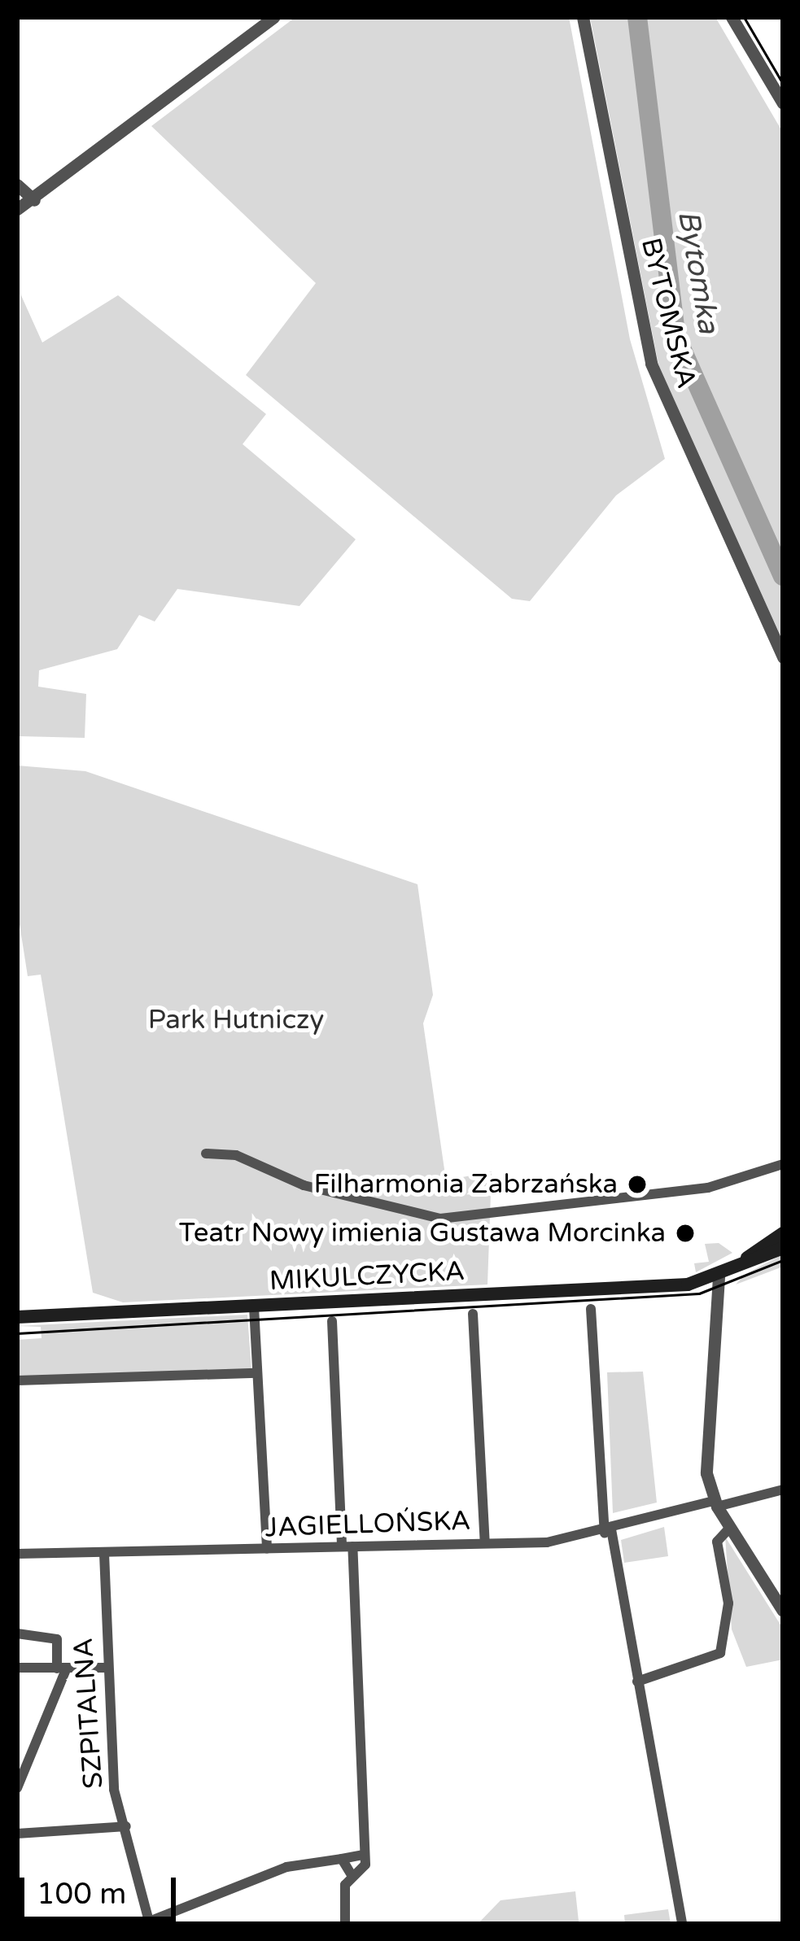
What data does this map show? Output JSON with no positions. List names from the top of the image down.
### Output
{
  "streets": {
    "main road": ["MIKULCZYCKA"],
    "street": ["BYTOMSKA", "JAGIELLOŃSKA", "SZPITALNA"]
  },
  "crossings": [
    ["JAGIELLOŃSKA", "SZPITALNA"]
  ],
  "water": ["Bytomka"],
  "parks": ["Park Hutniczy"],
  "places": ["Filharmonia Zabrzańska", "Teatr Nowy imienia Gustawa Morcinka"],
  "scale_bar": "100 m"
}
